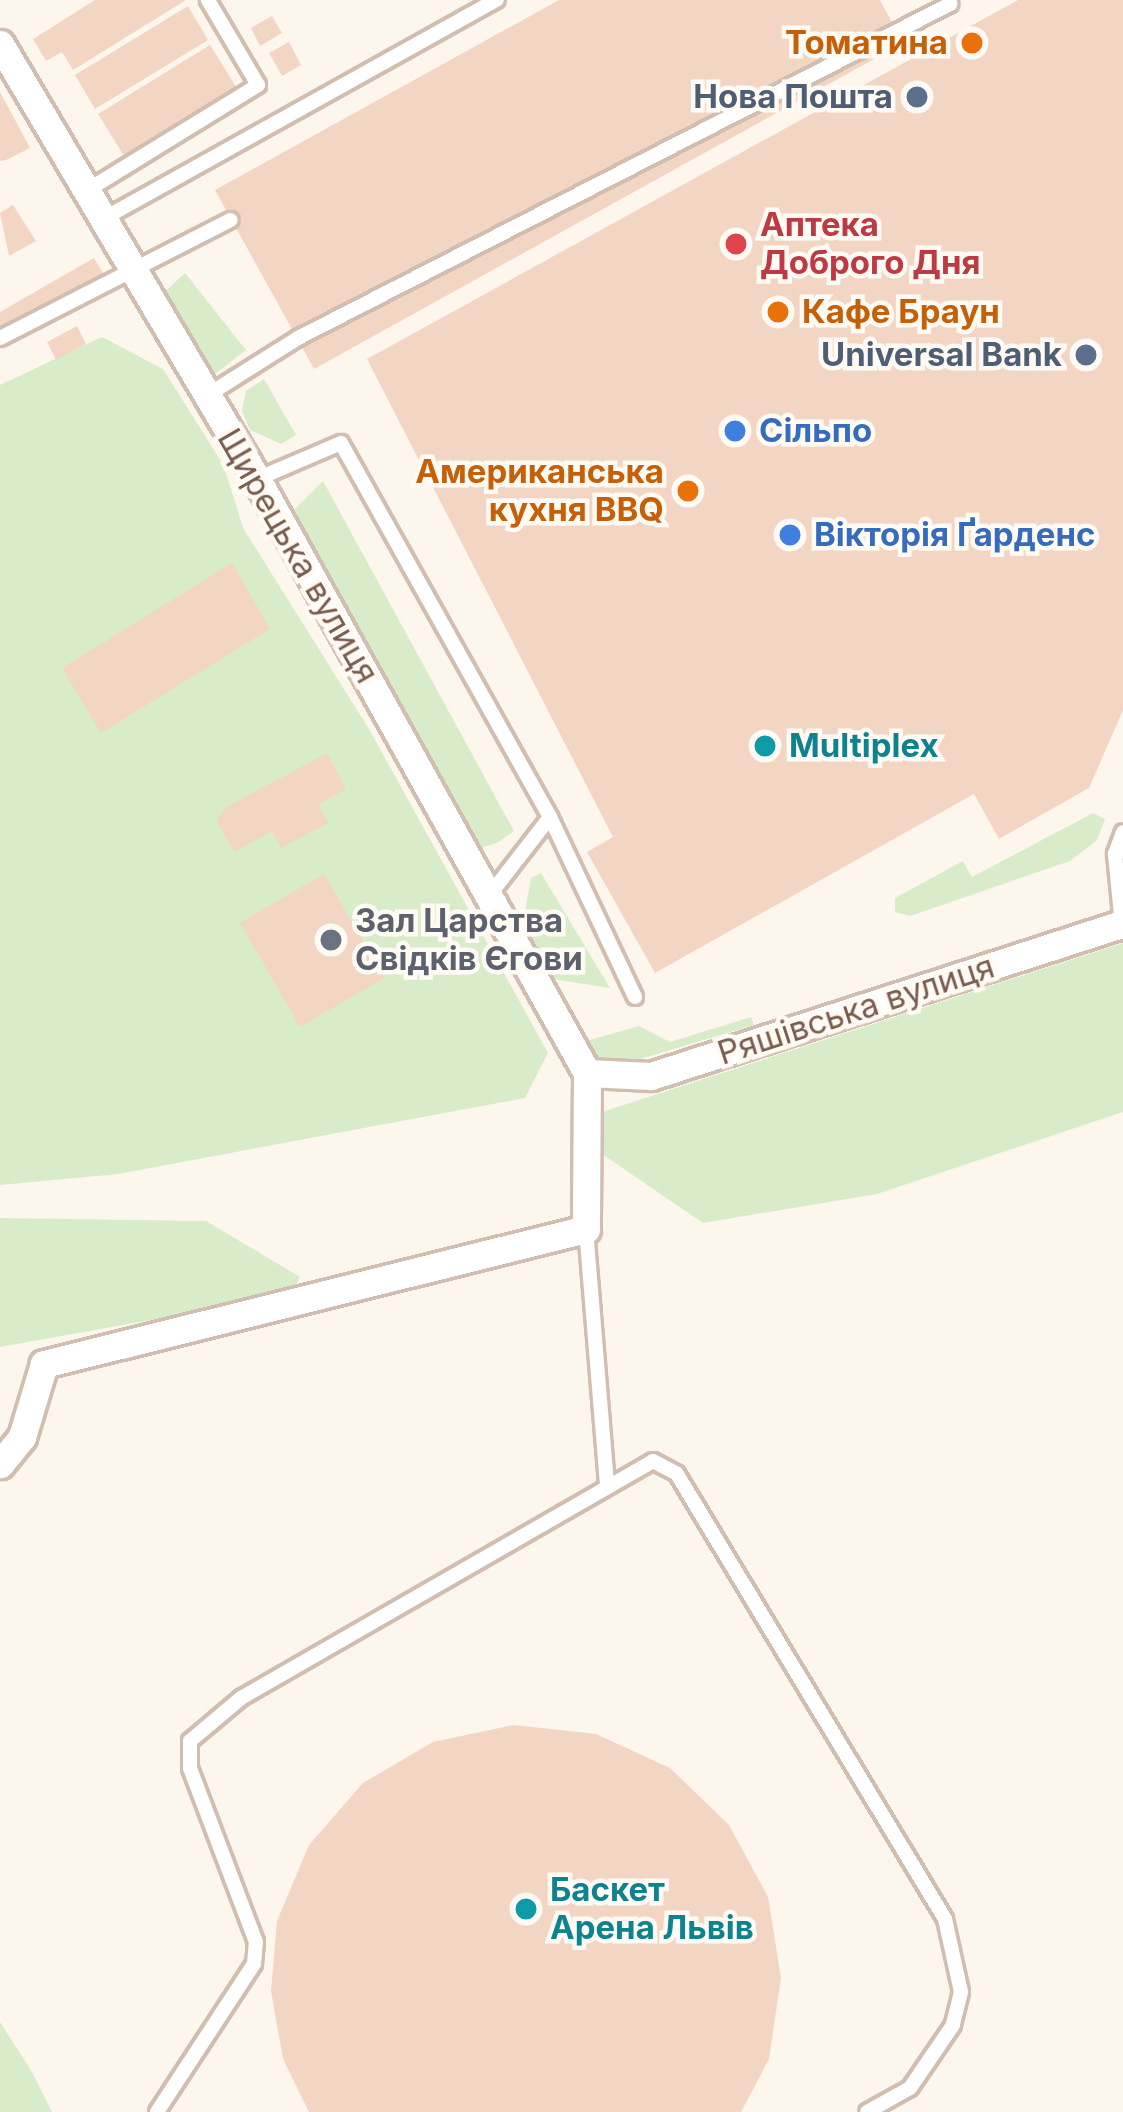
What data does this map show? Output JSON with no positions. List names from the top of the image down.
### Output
{
  "streets": {
    "street": ["Щирецька вулиця", "Ряшівська вулиця"]
  },
  "crossings": [
    ["Щирецька вулиця", "Ряшівська вулиця"]
  ],
  "places": [
    "Томатина",
    "Нова Пошта",
    "Аптека Доброго Дня",
    "Кафе Браун",
    "Universal Bank",
    "Сільпо",
    "Американська кухня BBQ",
    "Вікторія Ґарденс",
    "Multiplex",
    "Зал Царства Свідків Єгови",
    "Баскет Арена Львів"
  ]
}
